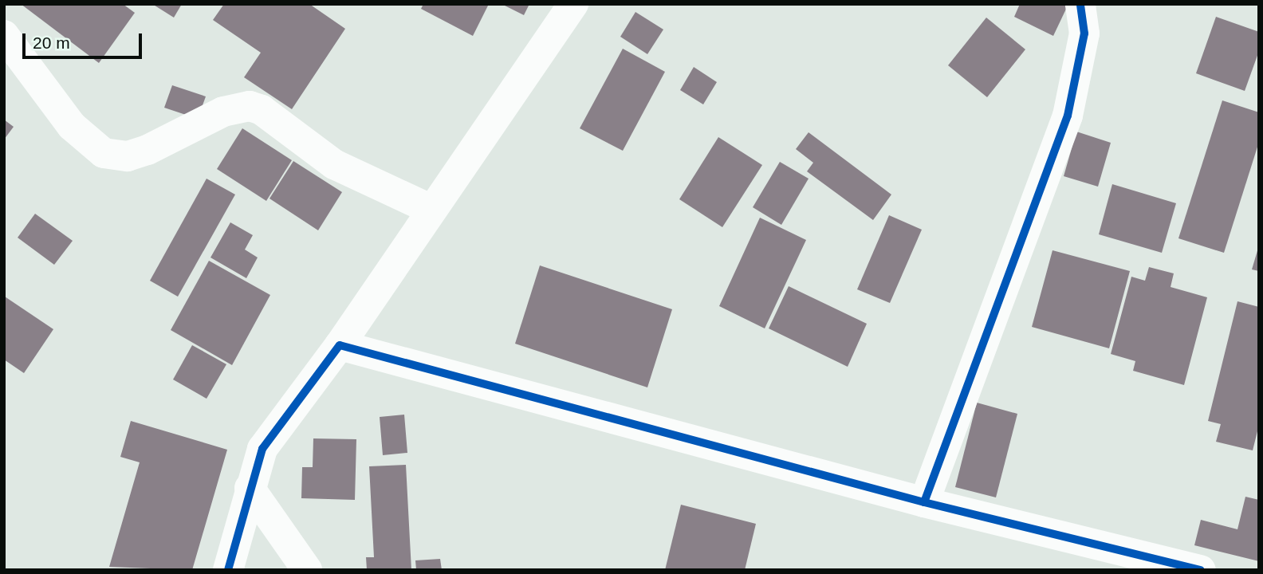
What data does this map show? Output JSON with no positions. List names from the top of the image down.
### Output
{
  "scale_bar": "20 m"
}
